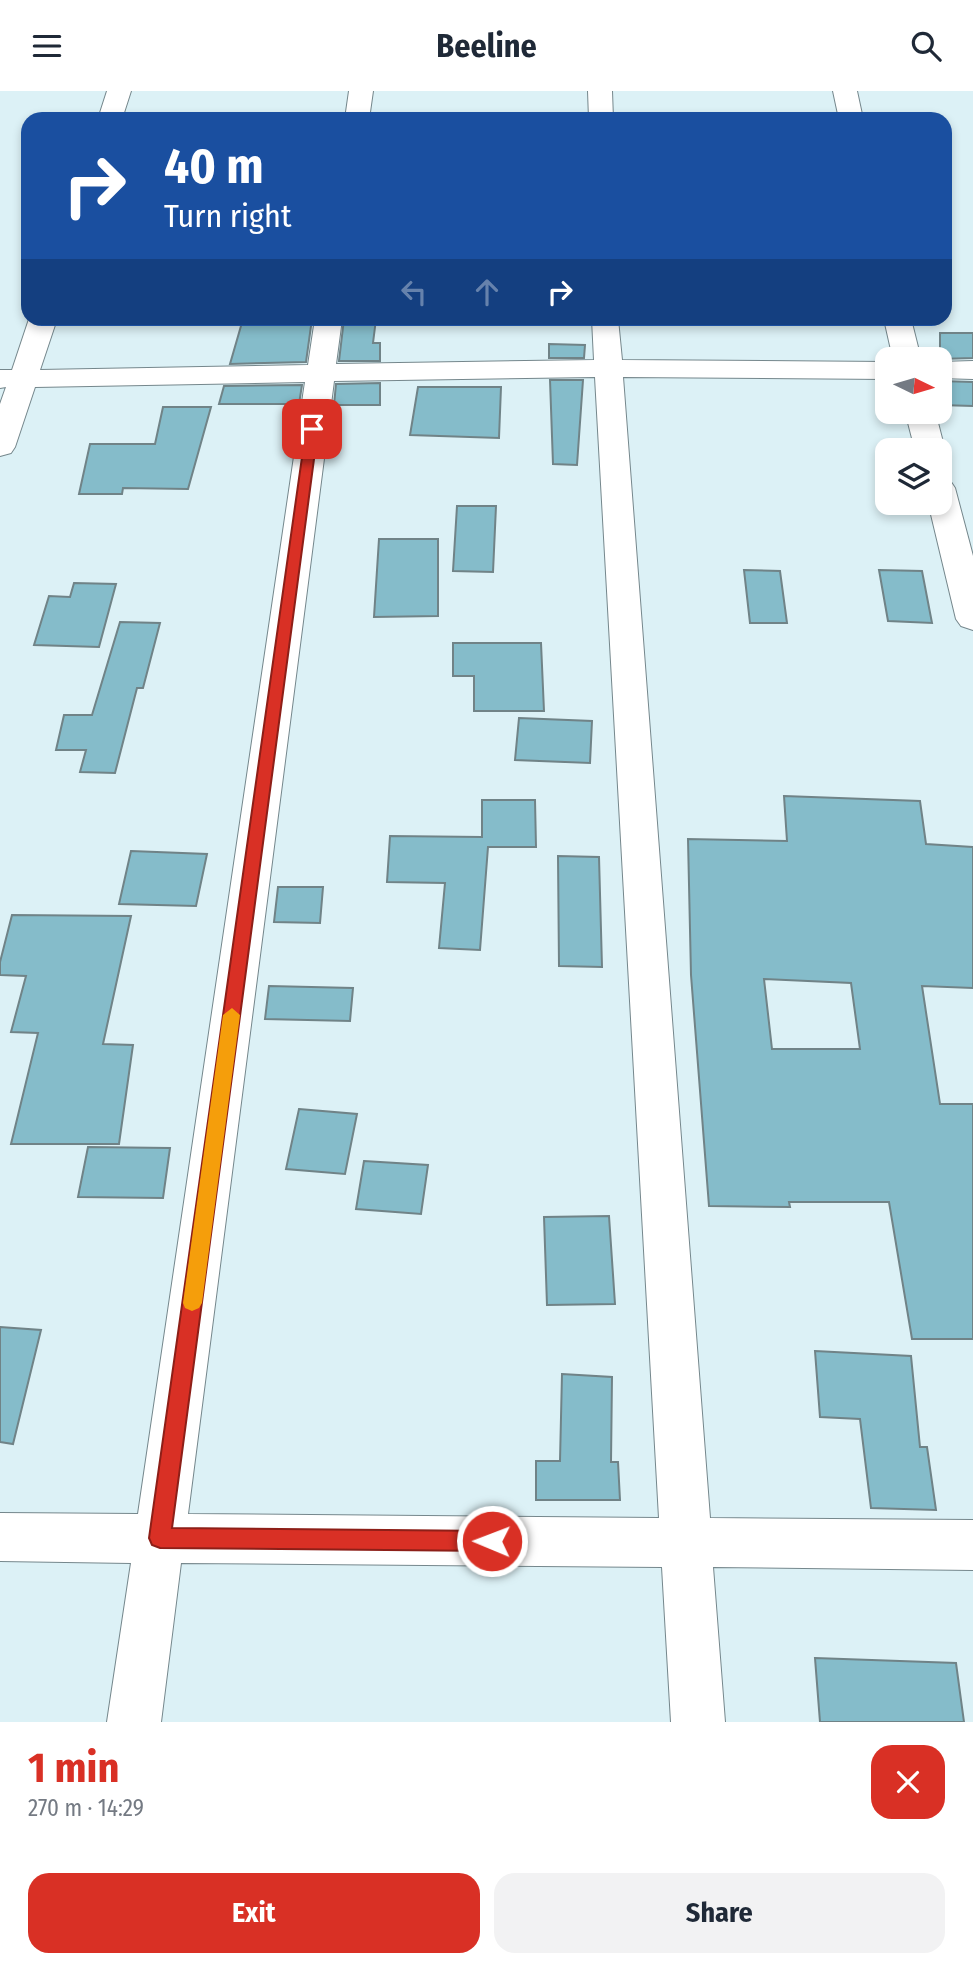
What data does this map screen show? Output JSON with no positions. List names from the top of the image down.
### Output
{
  "north": "right",
  "page": {
    "header": "Beeline",
    "turn": ["40 m", "Turn right"],
    "heading": ["1 min", "270 m · 14:29"],
    "buttons": ["Exit", "Share"]
  }
}
